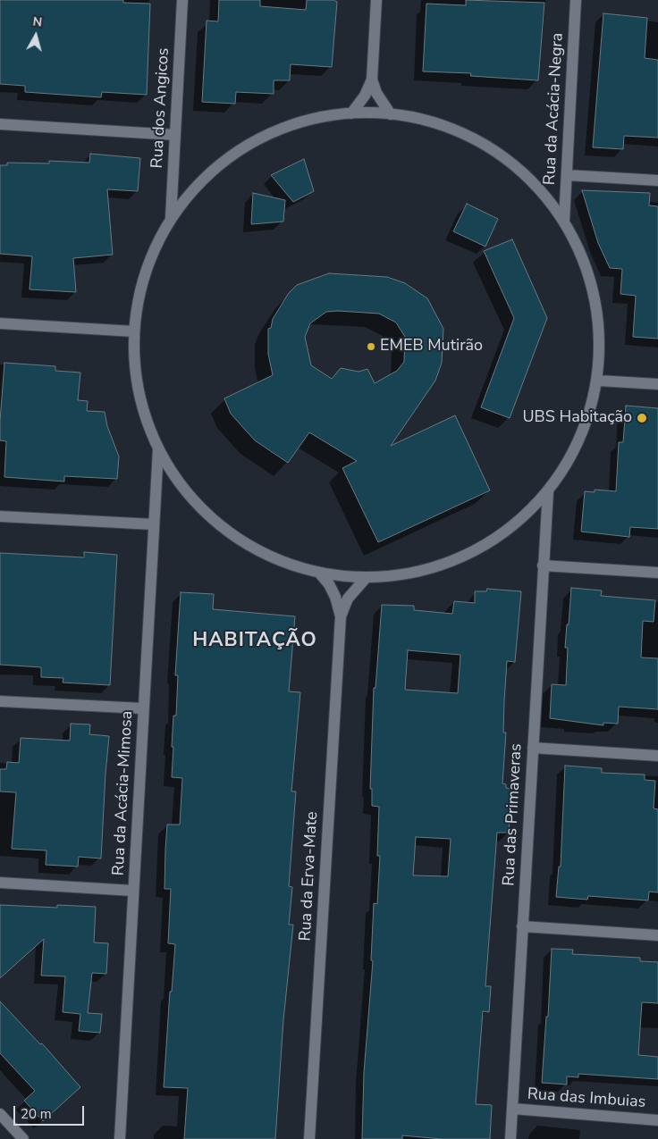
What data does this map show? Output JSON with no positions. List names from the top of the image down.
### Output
{
  "streets": {
    "street": [
      "Rua dos Angicos",
      "Rua da Acácia-Negra",
      "Rua da Acácia-Mimosa",
      "Rua das Primaveras",
      "Rua da Erva-Mate",
      "Rua das Imbuias"
    ]
  },
  "crossings": [
    ["Rua das Primaveras", "Rua das Imbuias"]
  ],
  "districts": ["HABITAÇÃO"],
  "places": ["EMEB Mutirão", "UBS Habitação"],
  "scale_bar": "20 m",
  "north": "top"
}
